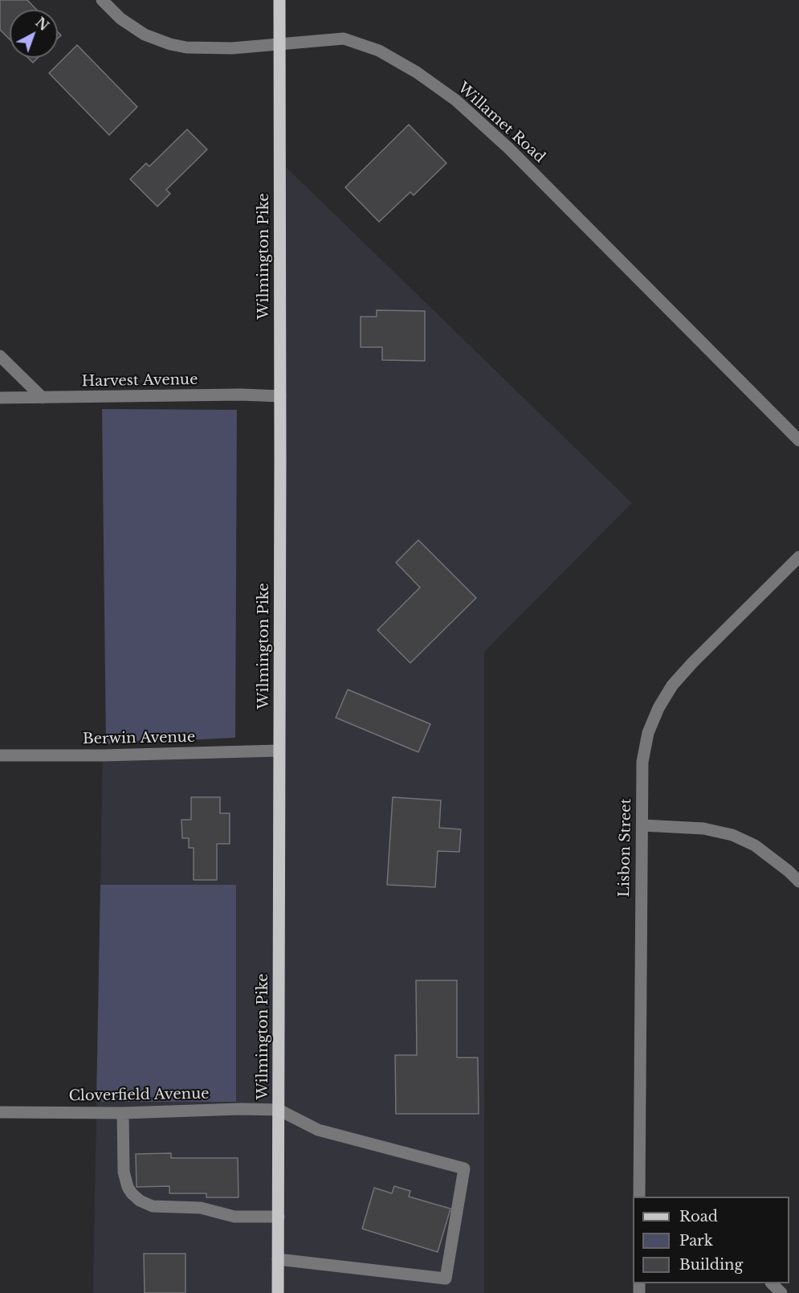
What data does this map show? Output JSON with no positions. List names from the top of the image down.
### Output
{
  "streets": {
    "main road": ["Wilmington Pike"],
    "street": [
      "Willamet Road",
      "Harvest Avenue",
      "Berwin Avenue",
      "Lisbon Street",
      "Cloverfield Avenue"
    ]
  },
  "crossings": [
    ["Willamet Road", "Wilmington Pike"],
    ["Wilmington Pike", "Harvest Avenue"],
    ["Wilmington Pike", "Berwin Avenue"],
    ["Wilmington Pike", "Cloverfield Avenue"]
  ],
  "legend": ["Road", "Park", "Building"],
  "north": "top right"
}
